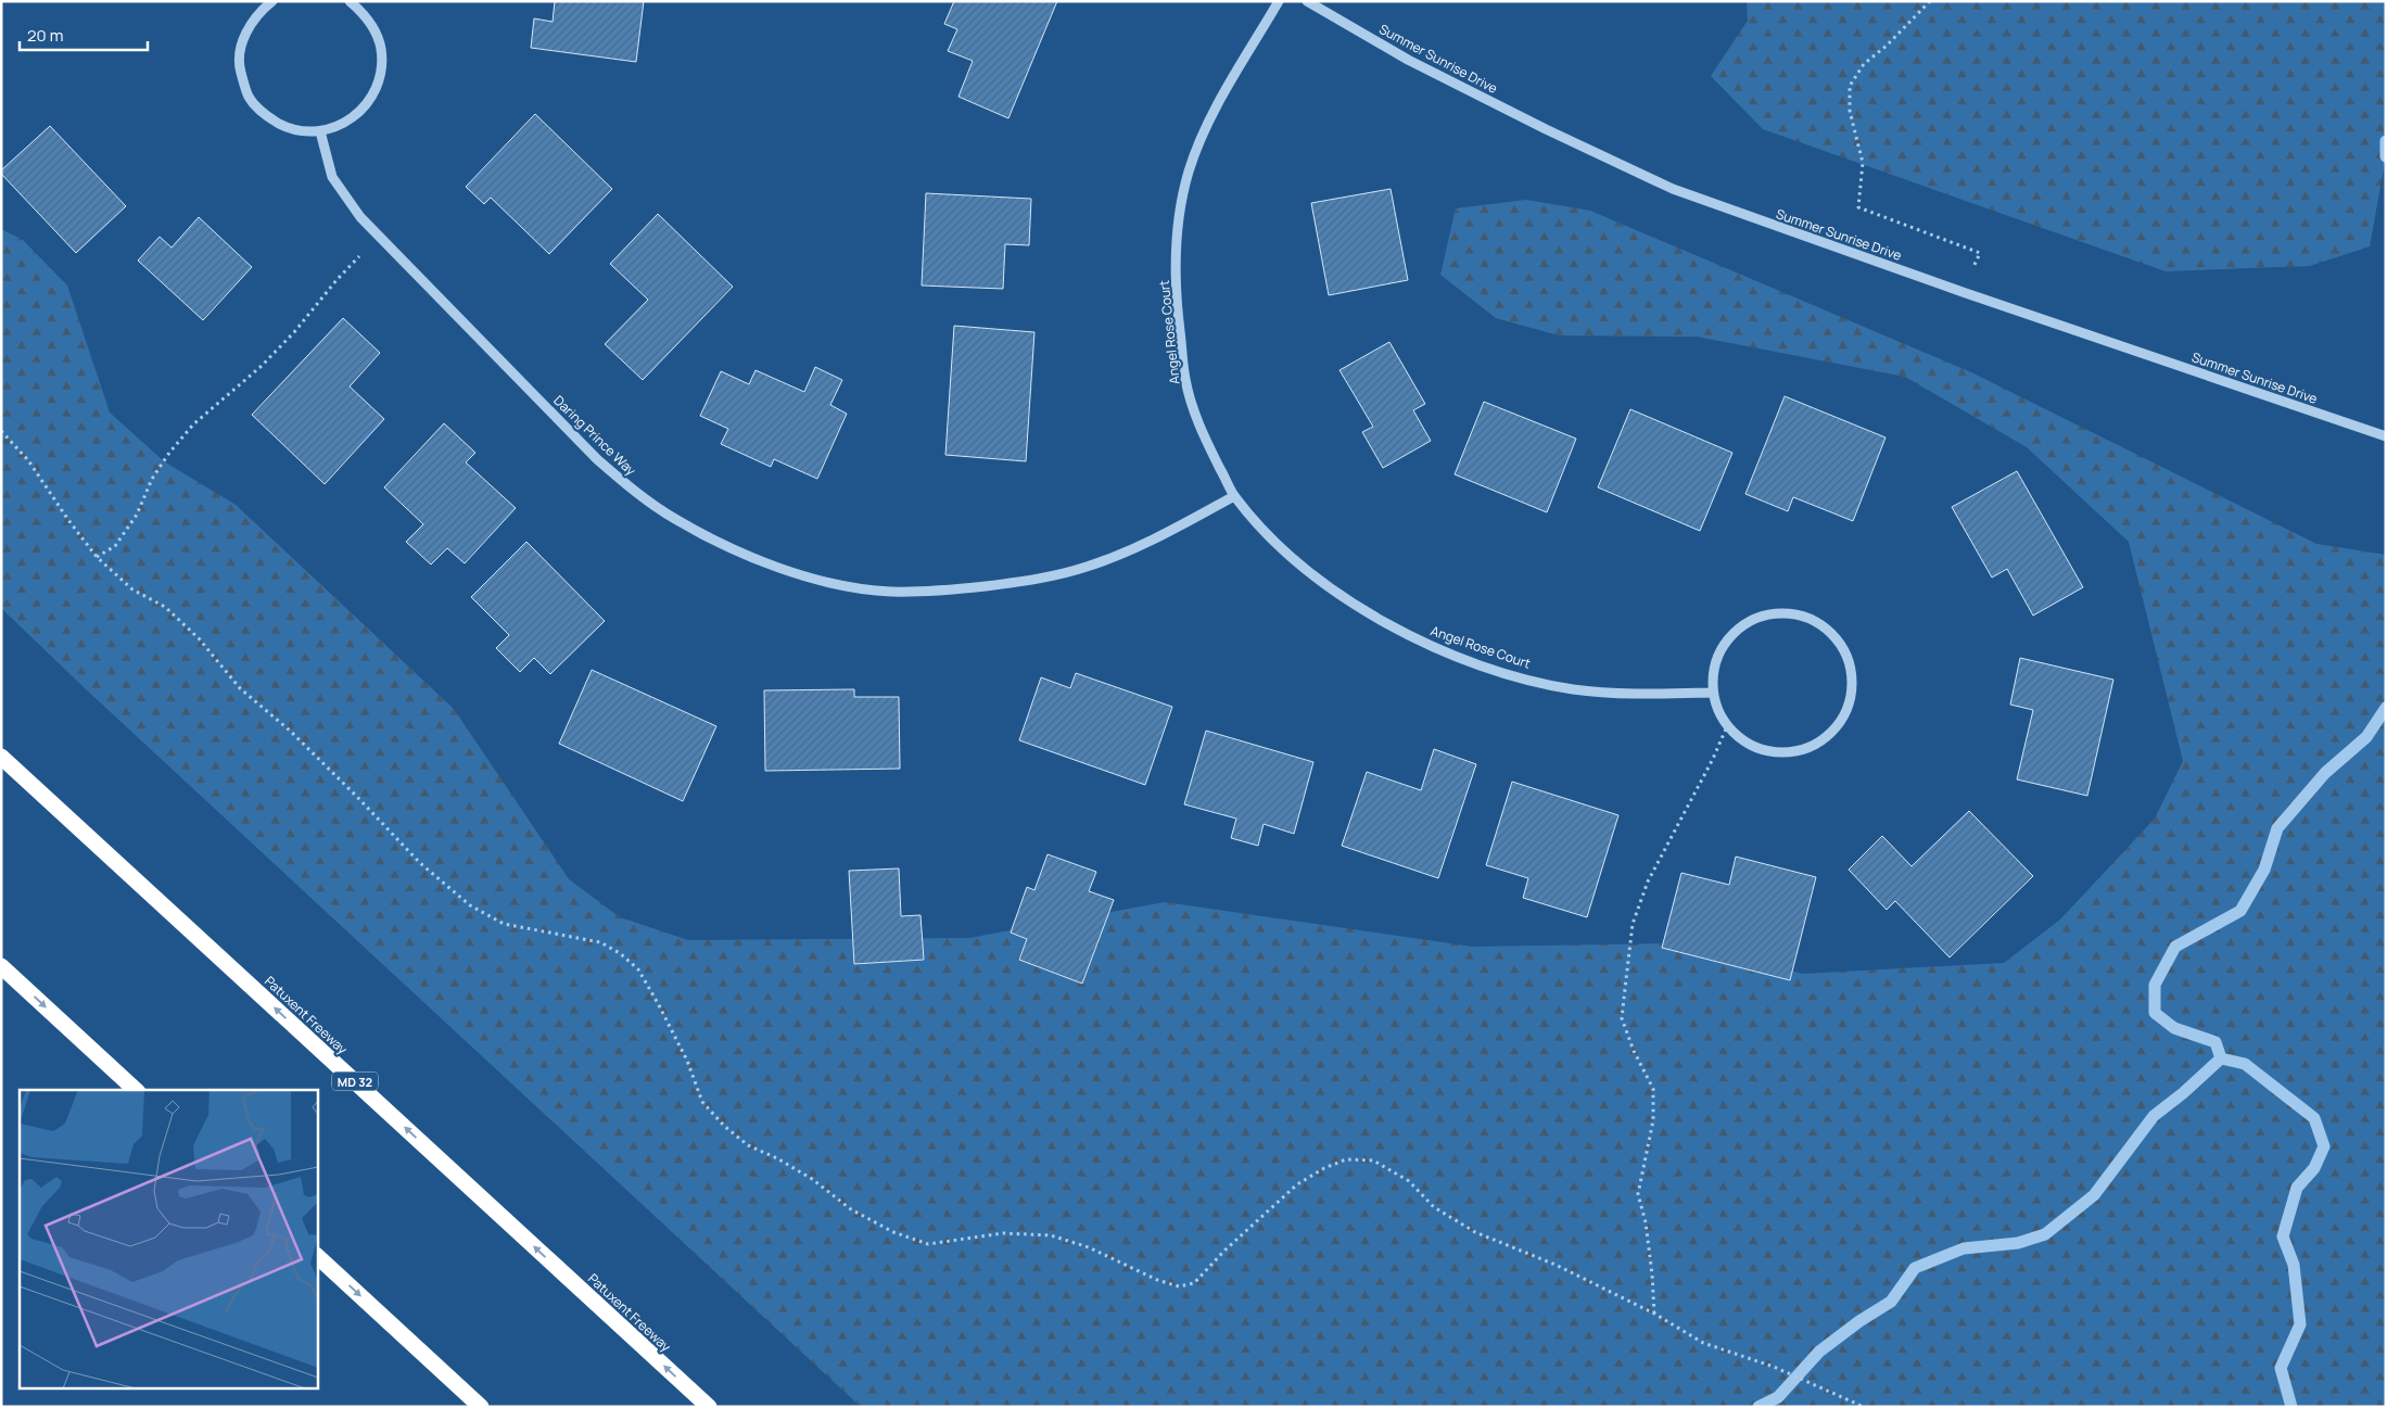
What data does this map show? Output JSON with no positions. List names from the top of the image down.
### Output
{
  "streets": {
    "highway": ["Patuxent Freeway", "MD 32"],
    "street": ["Summer Sunrise Drive", "Angel Rose Court", "Daring Prince Way"]
  },
  "crossings": [
    ["Angel Rose Court", "Daring Prince Way"]
  ],
  "one_way": ["Patuxent Freeway"],
  "scale_bar": "20 m"
}
